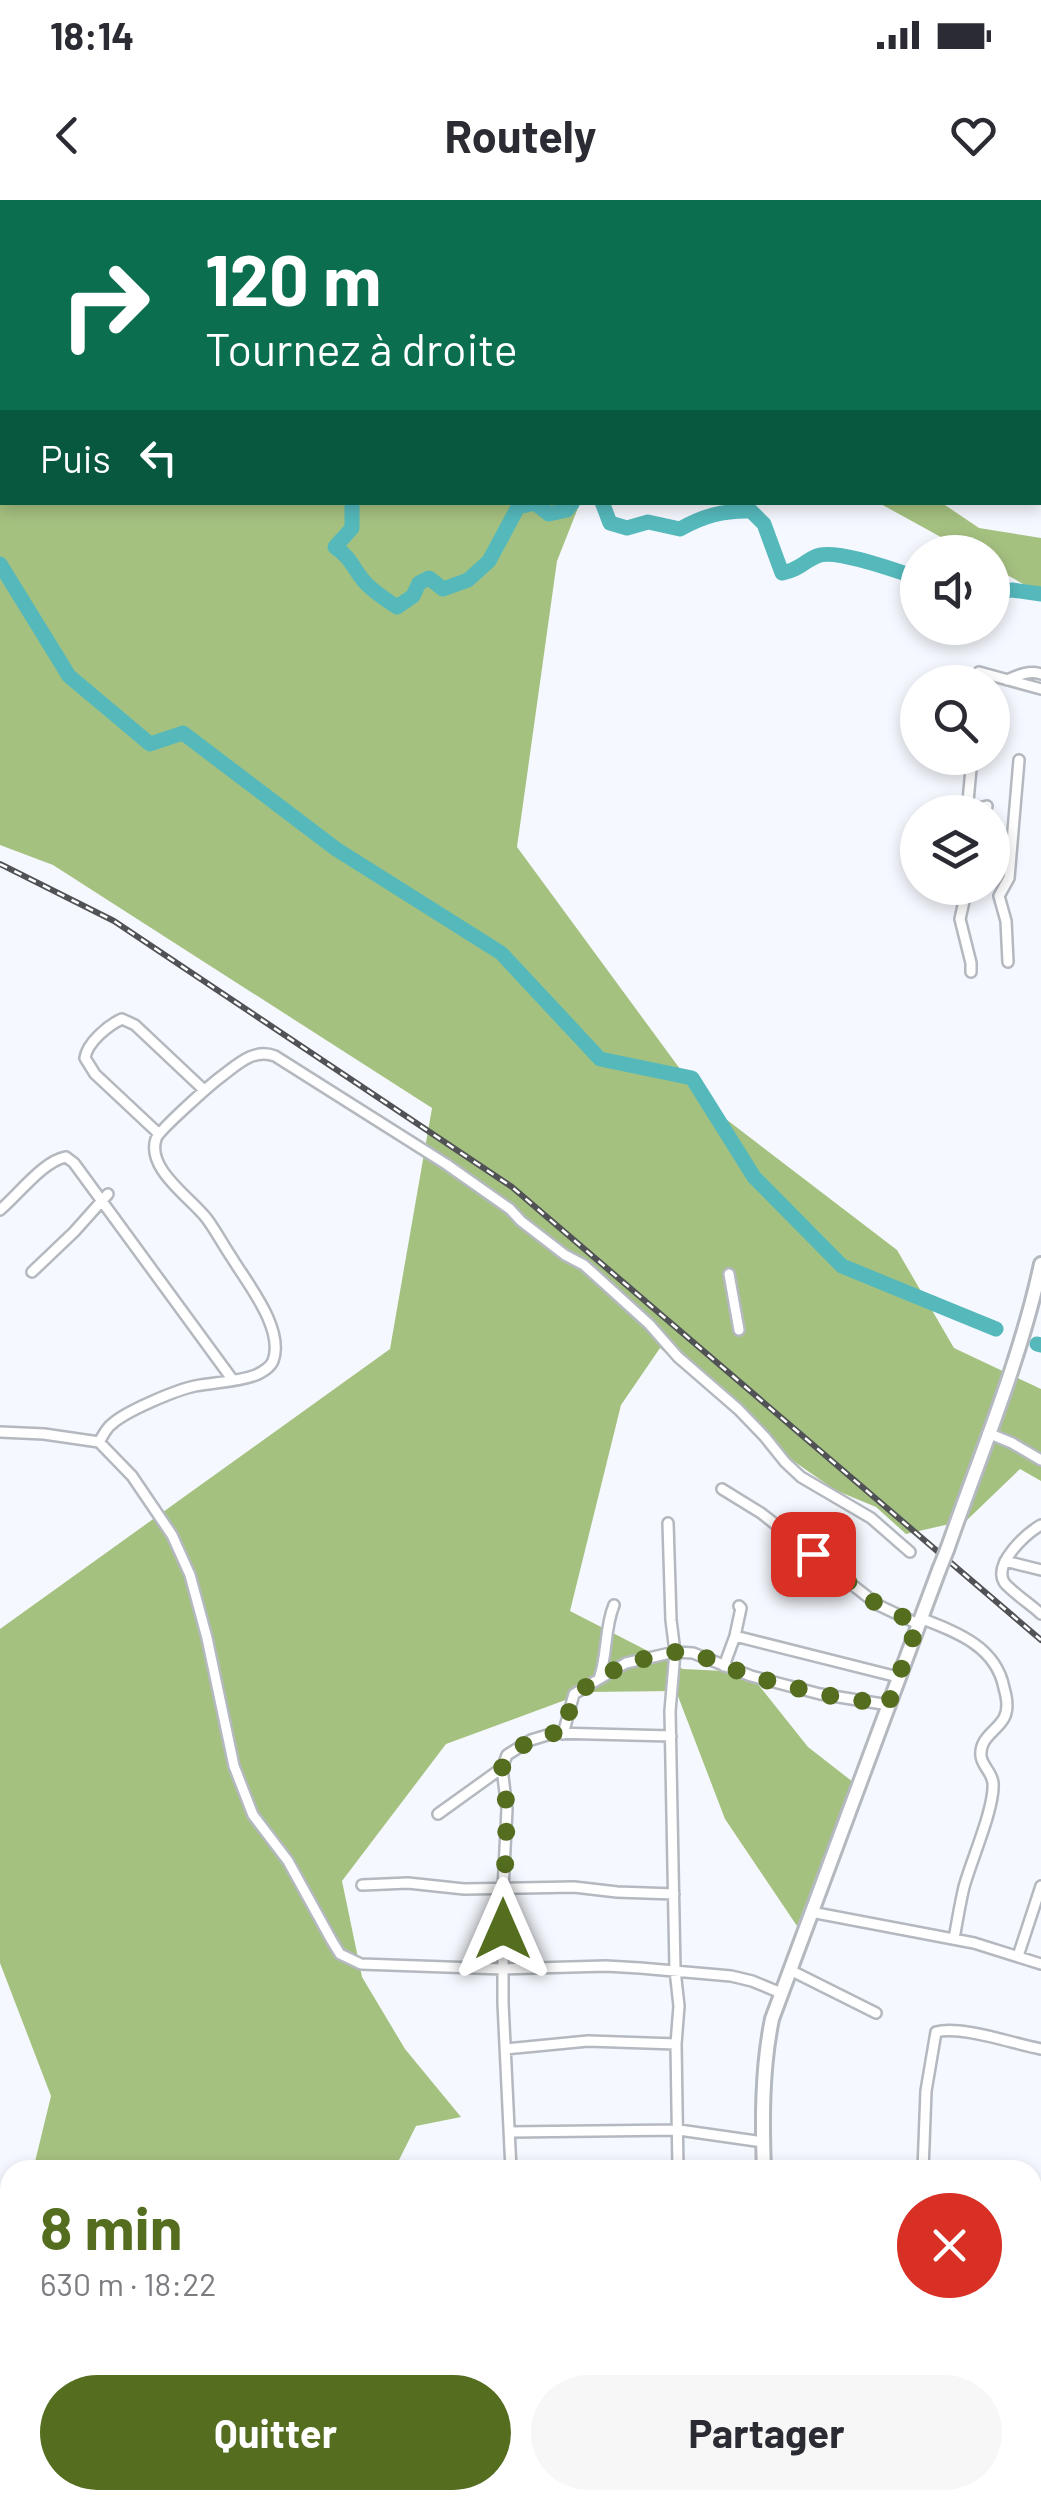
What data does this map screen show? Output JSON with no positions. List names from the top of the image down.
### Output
{
  "page": {
    "status": "18:14",
    "header": "Routely",
    "turn": ["120 m", "Tournez à droite"],
    "then": "Puis",
    "heading": ["8 min", "630 m · 18:22"],
    "buttons": ["Quitter", "Partager"]
  }
}
